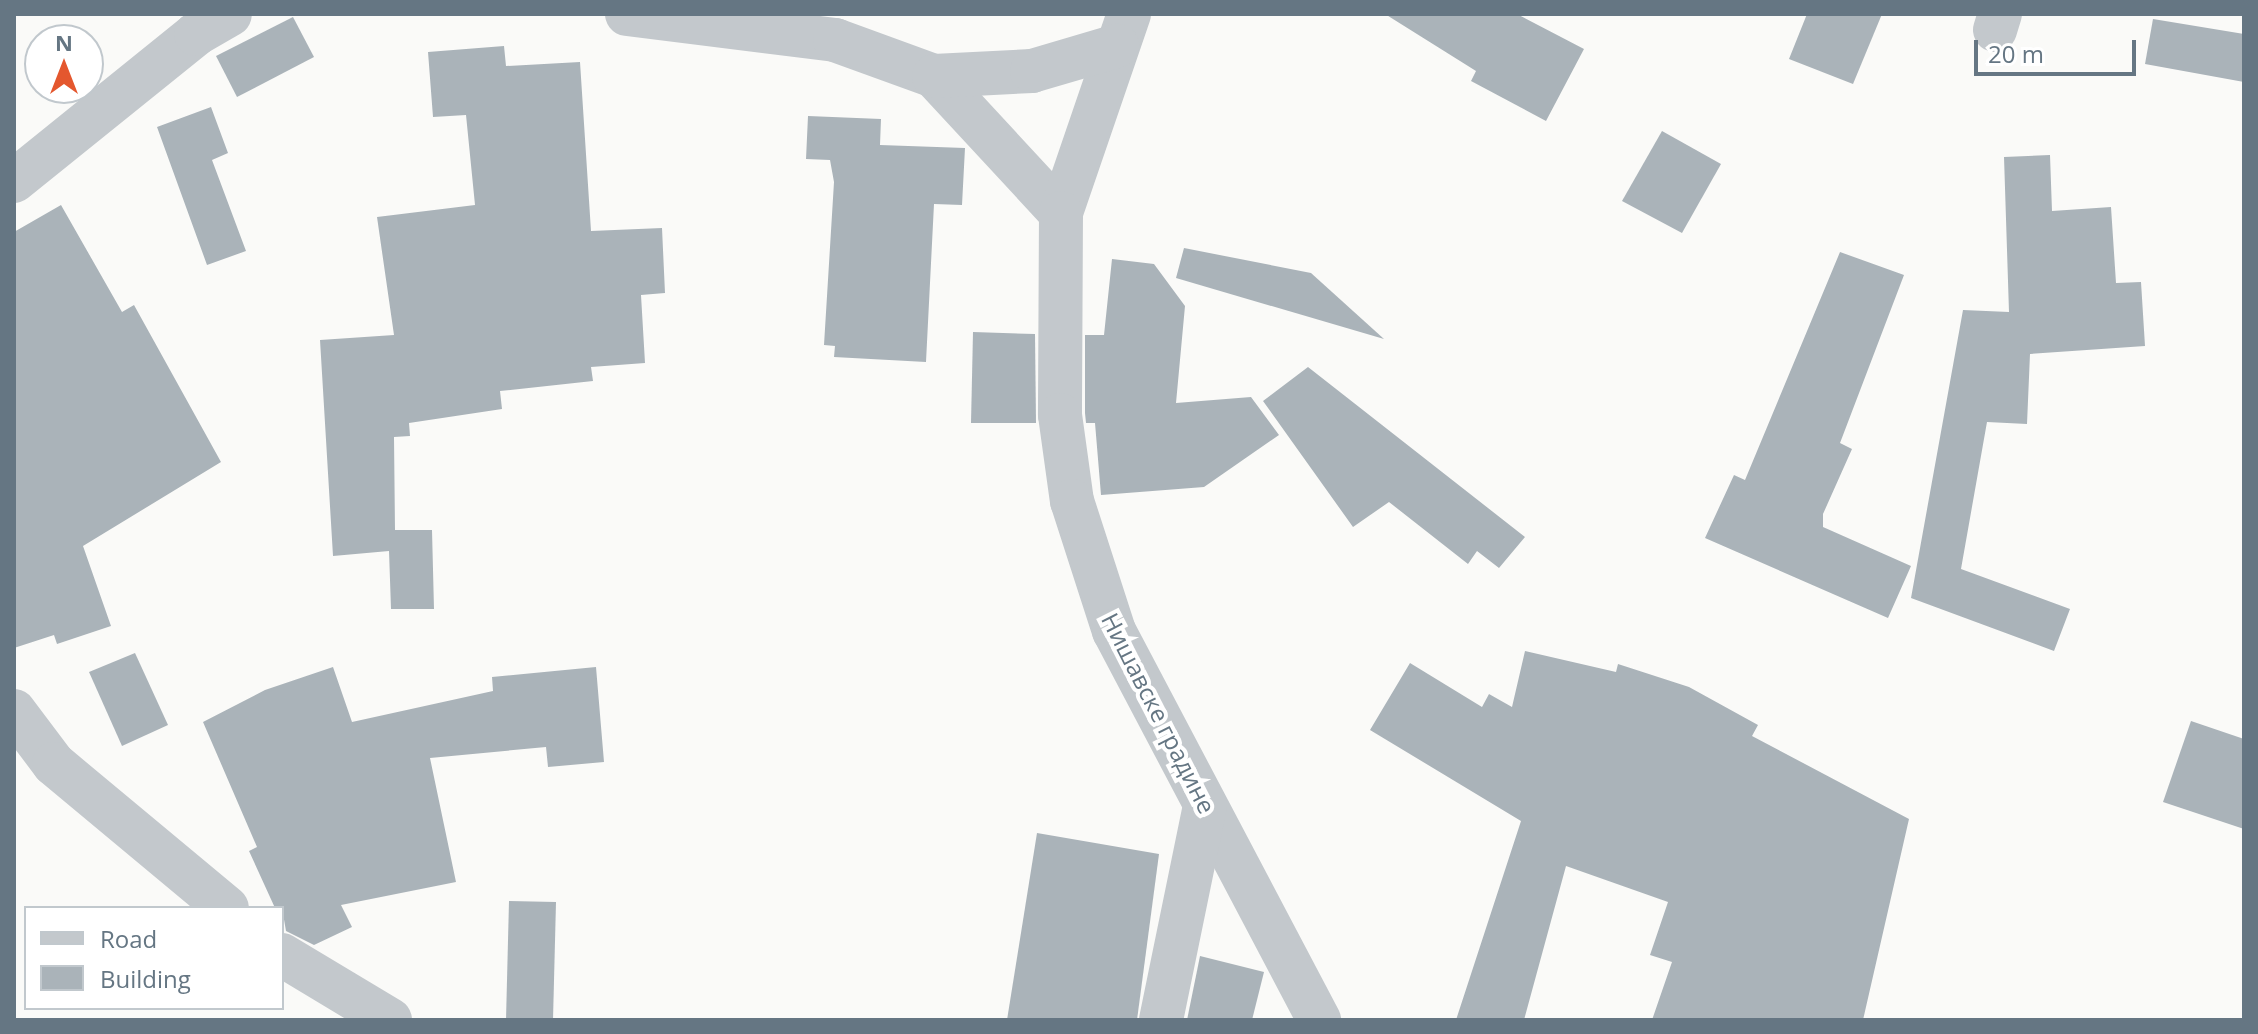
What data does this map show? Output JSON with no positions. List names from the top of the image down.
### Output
{
  "streets": {
    "street": ["Нишавске градине"]
  },
  "legend": ["Road", "Building"],
  "scale_bar": "20 m",
  "north": "top"
}
